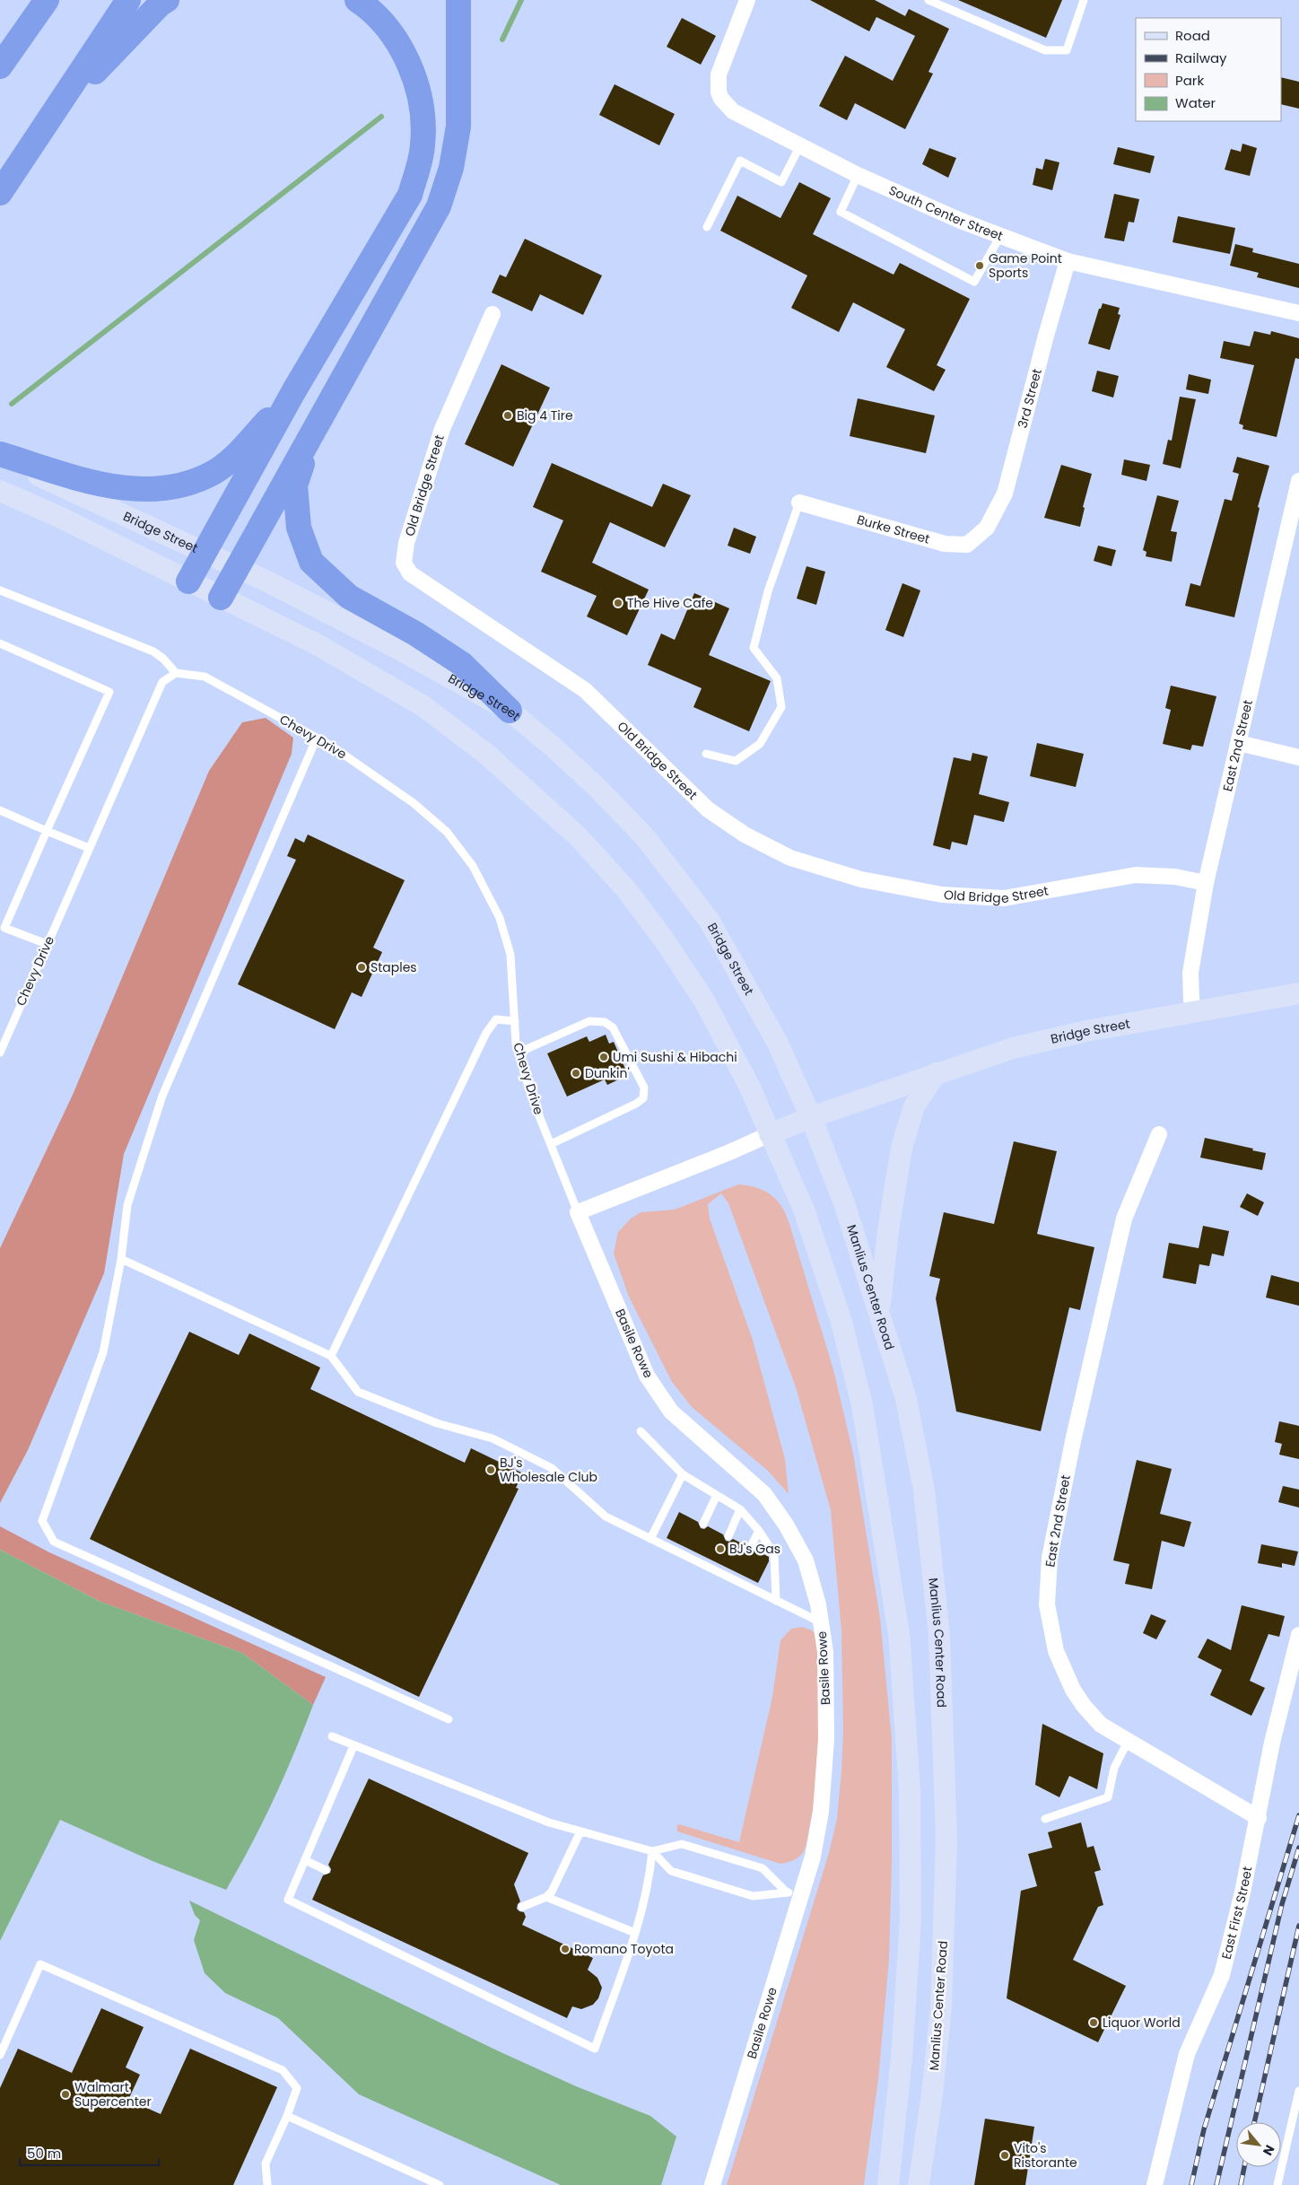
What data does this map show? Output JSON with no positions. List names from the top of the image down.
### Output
{
  "streets": {
    "main road": ["Bridge Street", "Manlius Center Road"],
    "street": [
      "South Center Street",
      "3rd Street",
      "Old Bridge Street",
      "Burke Street",
      "East 2nd Street",
      "Basile Rowe",
      "East First Street"
    ],
    "lane": ["Chevy Drive"]
  },
  "crossings": [
    ["South Center Street", "3rd Street"],
    ["3rd Street", "Burke Street"],
    ["Old Bridge Street", "East 2nd Street"],
    ["Bridge Street", "Chevy Drive"],
    ["Bridge Street", "East 2nd Street"],
    ["Bridge Street", "Manlius Center Road"],
    ["Bridge Street", "Basile Rowe"],
    ["Chevy Drive", "Basile Rowe"],
    ["East 2nd Street", "East First Street"]
  ],
  "places": [
    "Game Point Sports",
    "Big 4 Tire",
    "The Hive Cafe",
    "Staples",
    "Umi Sushi & Hibachi",
    "Dunkin'",
    "BJ's Wholesale Club",
    "BJ's Gas",
    "Romano Toyota",
    "Liquor World",
    "Walmart Supercenter",
    "Vito's Ristorante"
  ],
  "legend": [
    "Road",
    "Railway",
    "Park",
    "Water"
  ],
  "scale_bar": "50 m",
  "north": "bottom right"
}
